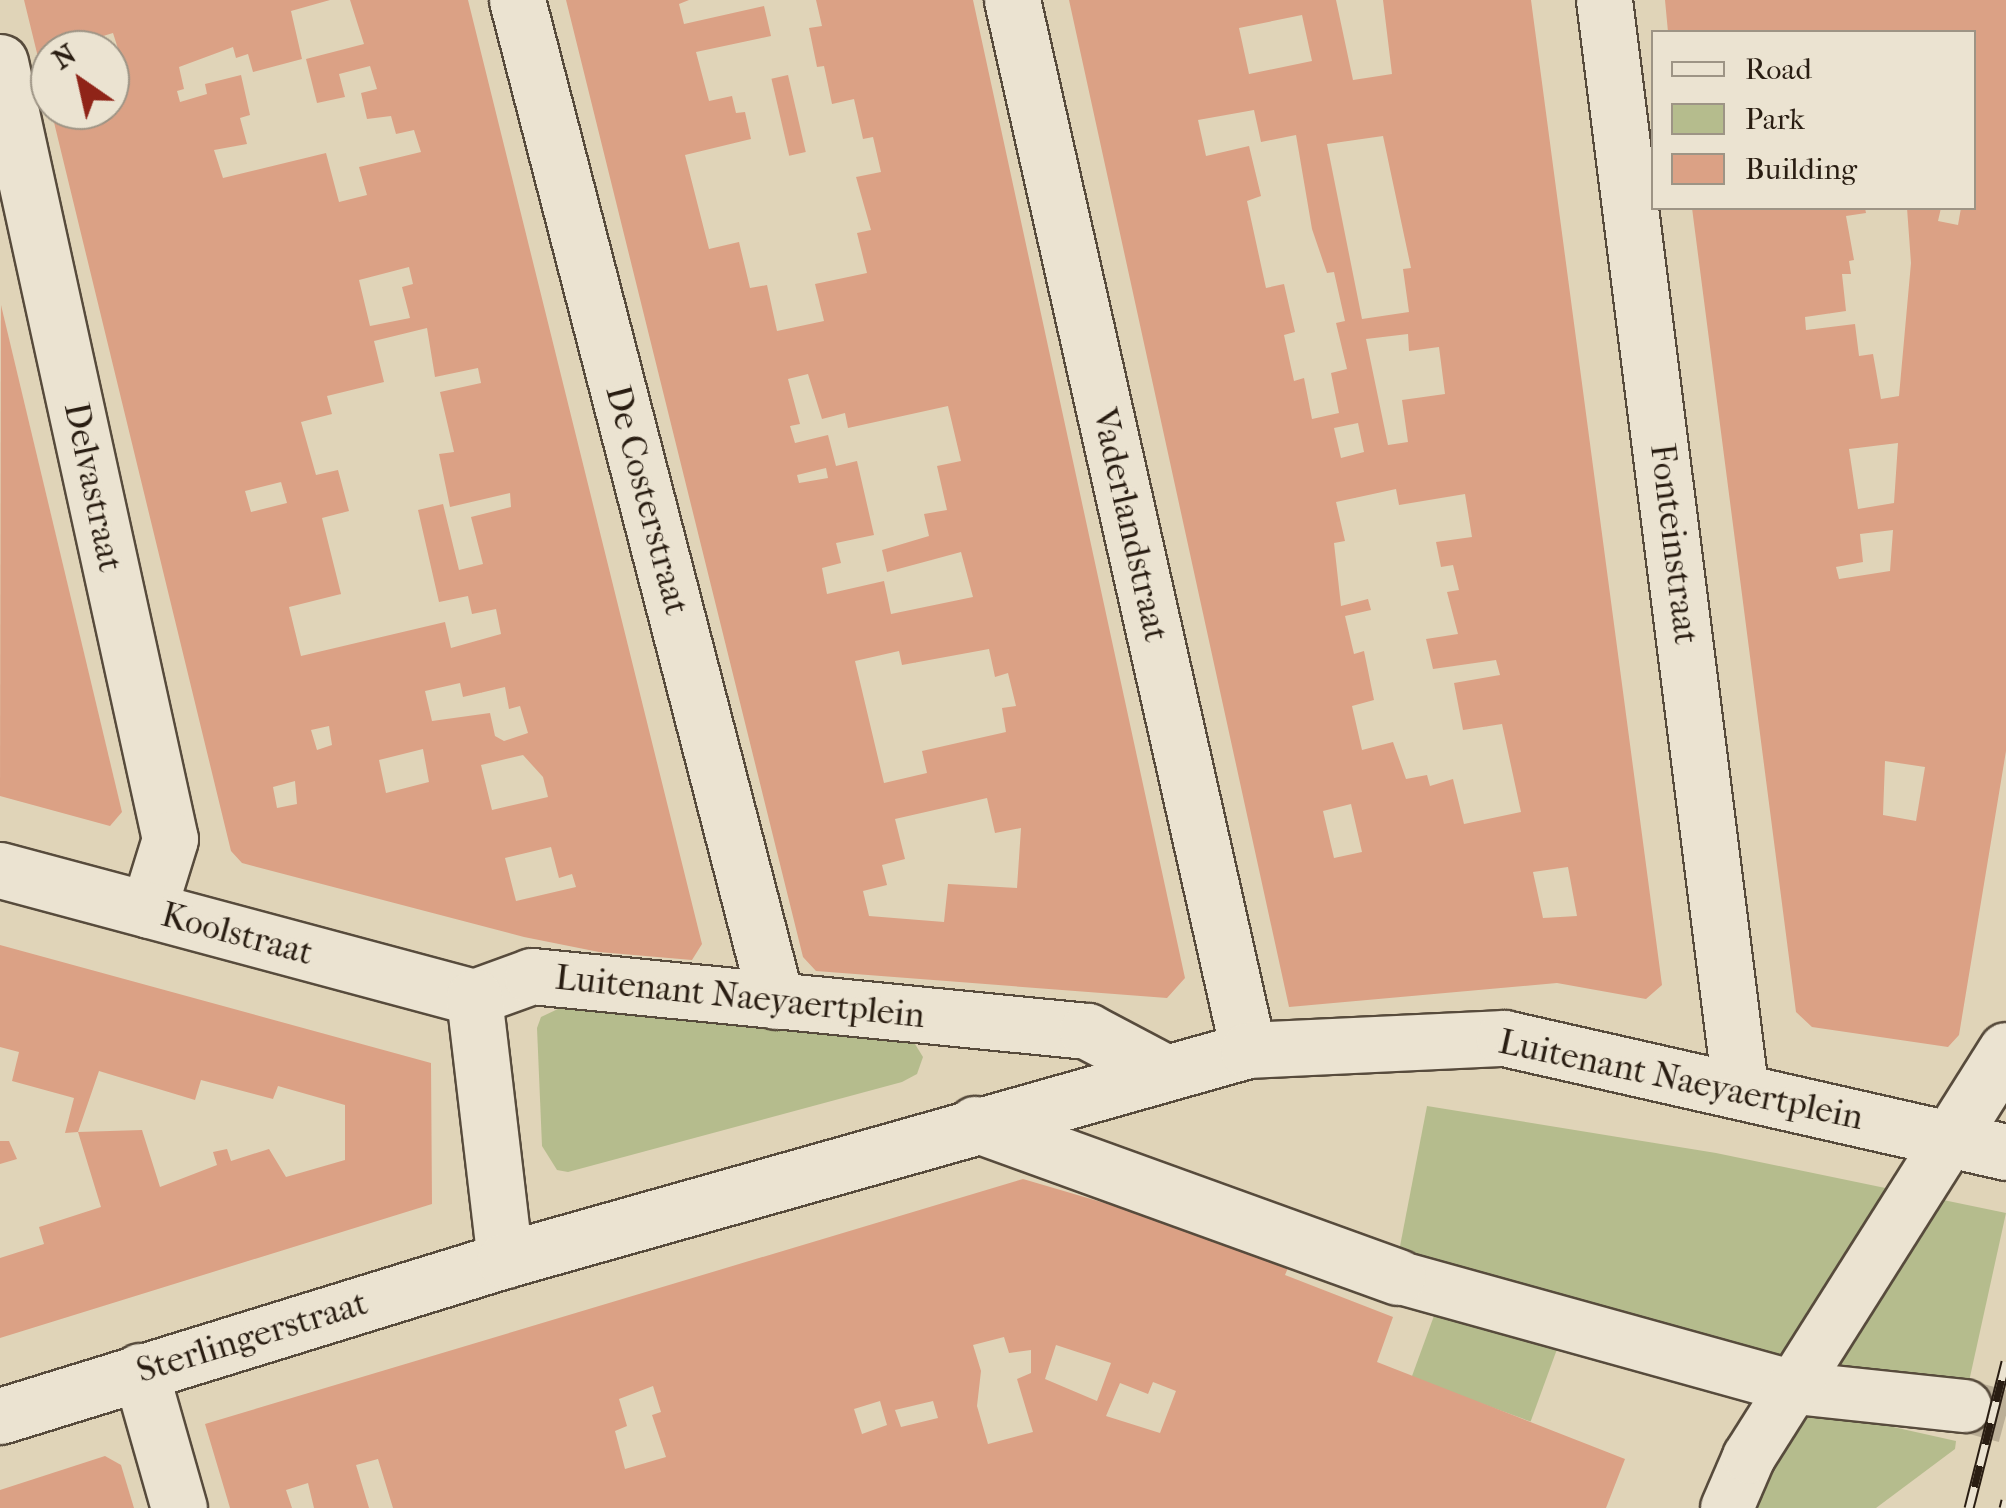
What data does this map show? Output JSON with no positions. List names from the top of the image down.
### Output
{
  "streets": {
    "street": [
      "Delvastraat",
      "De Costerstraat",
      "Vaderlandstraat",
      "Fonteinstraat",
      "Koolstraat",
      "Luitenant Naeyaertplein",
      "Sterlingerstraat"
    ]
  },
  "crossings": [
    ["Delvastraat", "Koolstraat"],
    ["De Costerstraat", "Luitenant Naeyaertplein"],
    ["Vaderlandstraat", "Luitenant Naeyaertplein"],
    ["Fonteinstraat", "Luitenant Naeyaertplein"],
    ["Koolstraat", "Luitenant Naeyaertplein"]
  ],
  "legend": ["Road", "Park", "Building"],
  "north": "top left"
}
